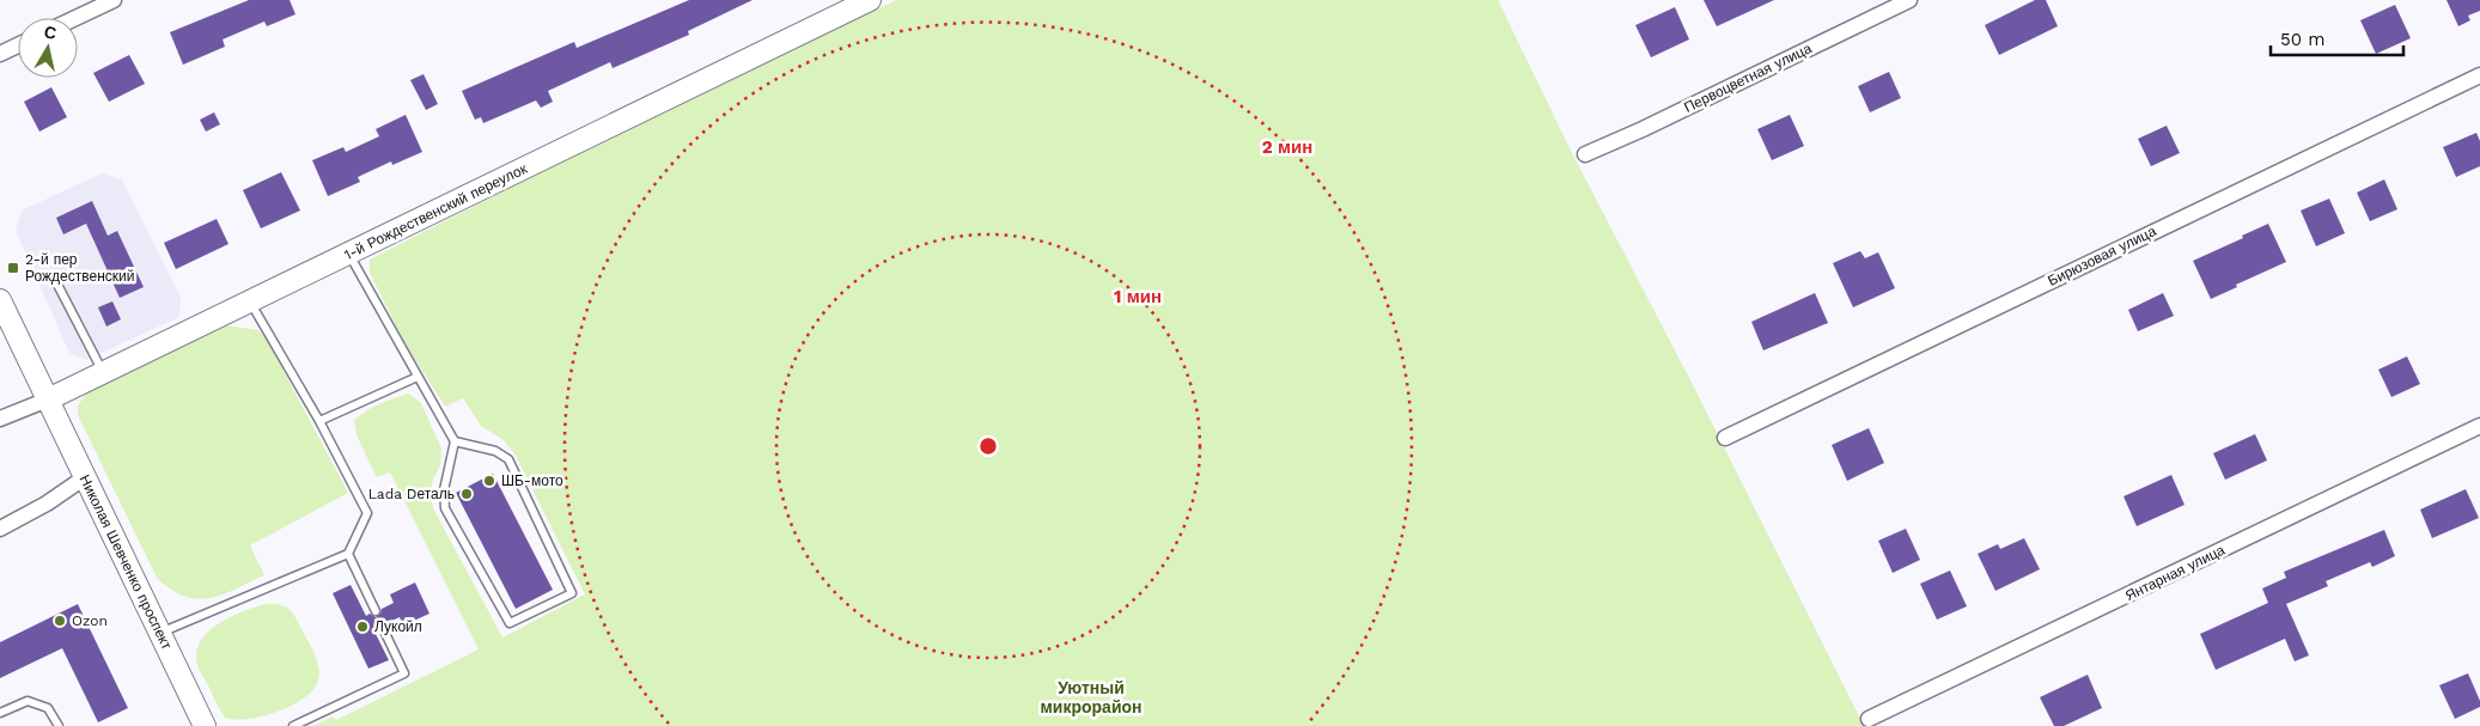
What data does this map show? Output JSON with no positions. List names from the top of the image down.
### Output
{
  "streets": {
    "street": [
      "Первоцветная улица",
      "1-й Рождественский переулок",
      "Бирюзовая улица",
      "Николая Шевченко проспект",
      "Янтарная улица"
    ]
  },
  "crossings": [
    ["1-й Рождественский переулок", "Николая Шевченко проспект"]
  ],
  "districts": ["Уютный микрорайон"],
  "places": {
    "transit": ["2-й пер Рождественский"],
    "other": [
      "ШБ-мото",
      "Lada Dеталь",
      "Ozon",
      "Лукойл"
    ]
  },
  "scale_bar": "50 m",
  "north": "top",
  "rings": ["2 мин", "1 мин"]
}
